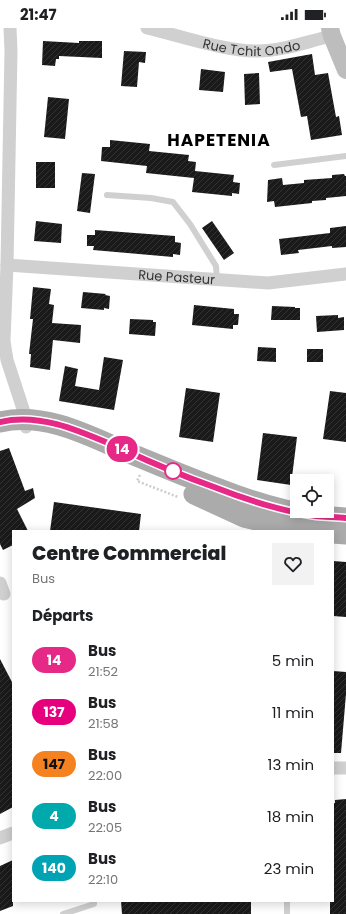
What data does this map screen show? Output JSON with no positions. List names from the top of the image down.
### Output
{
  "streets": {
    "street": ["Rue Tchit Ondo", "Rue Pasteur"]
  },
  "districts": ["HAPETENIA"],
  "lines": ["bus line 14"],
  "page": {
    "status": "21:47",
    "on_map": "14",
    "heading": [
      ["Centre Commercial", "Bus"],
      "Départs"
    ],
    "list": [
      {
        "mark": "14",
        "name": "Bus",
        "note": "21:52",
        "value": "5 min"
      },
      {
        "mark": "137",
        "name": "Bus",
        "note": "21:58",
        "value": "11 min"
      },
      {
        "mark": "147",
        "name": "Bus",
        "note": "22:00",
        "value": "13 min"
      },
      {
        "mark": "4",
        "name": "Bus",
        "note": "22:05",
        "value": "18 min"
      },
      {
        "mark": "140",
        "name": "Bus",
        "note": "22:10",
        "value": "23 min"
      }
    ]
  }
}
